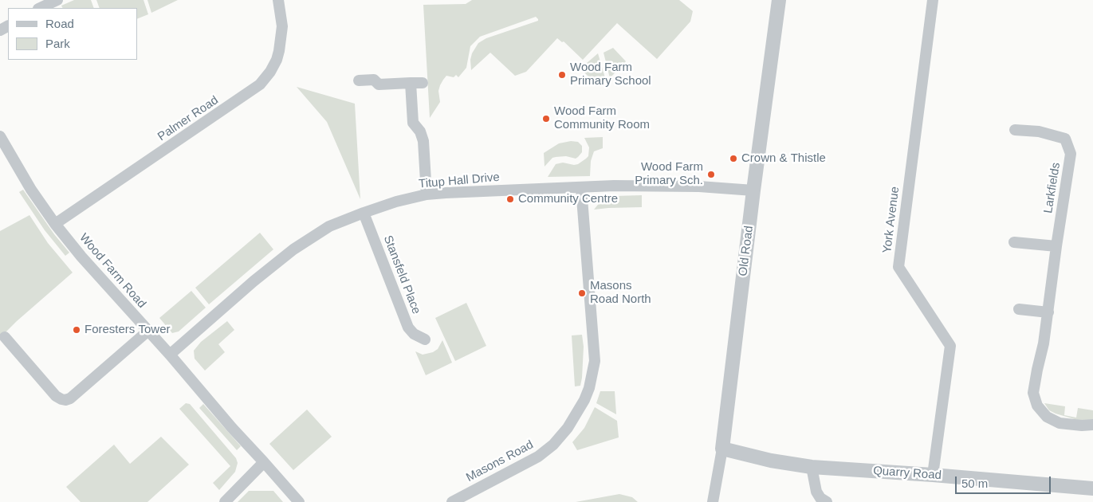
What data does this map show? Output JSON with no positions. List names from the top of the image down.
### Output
{
  "streets": {
    "street": [
      "Palmer Road",
      "Titup Hall Drive",
      "Larkfields",
      "York Avenue",
      "Old Road",
      "Wood Farm Road",
      "Stansfeld Place",
      "Masons Road",
      "Quarry Road"
    ]
  },
  "crossings": [
    ["Palmer Road", "Wood Farm Road"],
    ["Titup Hall Drive", "Old Road"],
    ["Titup Hall Drive", "Wood Farm Road"],
    ["Titup Hall Drive", "Stansfeld Place"],
    ["Titup Hall Drive", "Masons Road"],
    ["York Avenue", "Quarry Road"],
    ["Old Road", "Quarry Road"]
  ],
  "places": [
    "Wood Farm Primary School",
    "Wood Farm Community Room",
    "Crown & Thistle",
    "Wood Farm Primary Sch.",
    "Community Centre",
    "Masons Road North",
    "Foresters Tower"
  ],
  "legend": ["Road", "Park"],
  "scale_bar": "50 m"
}
